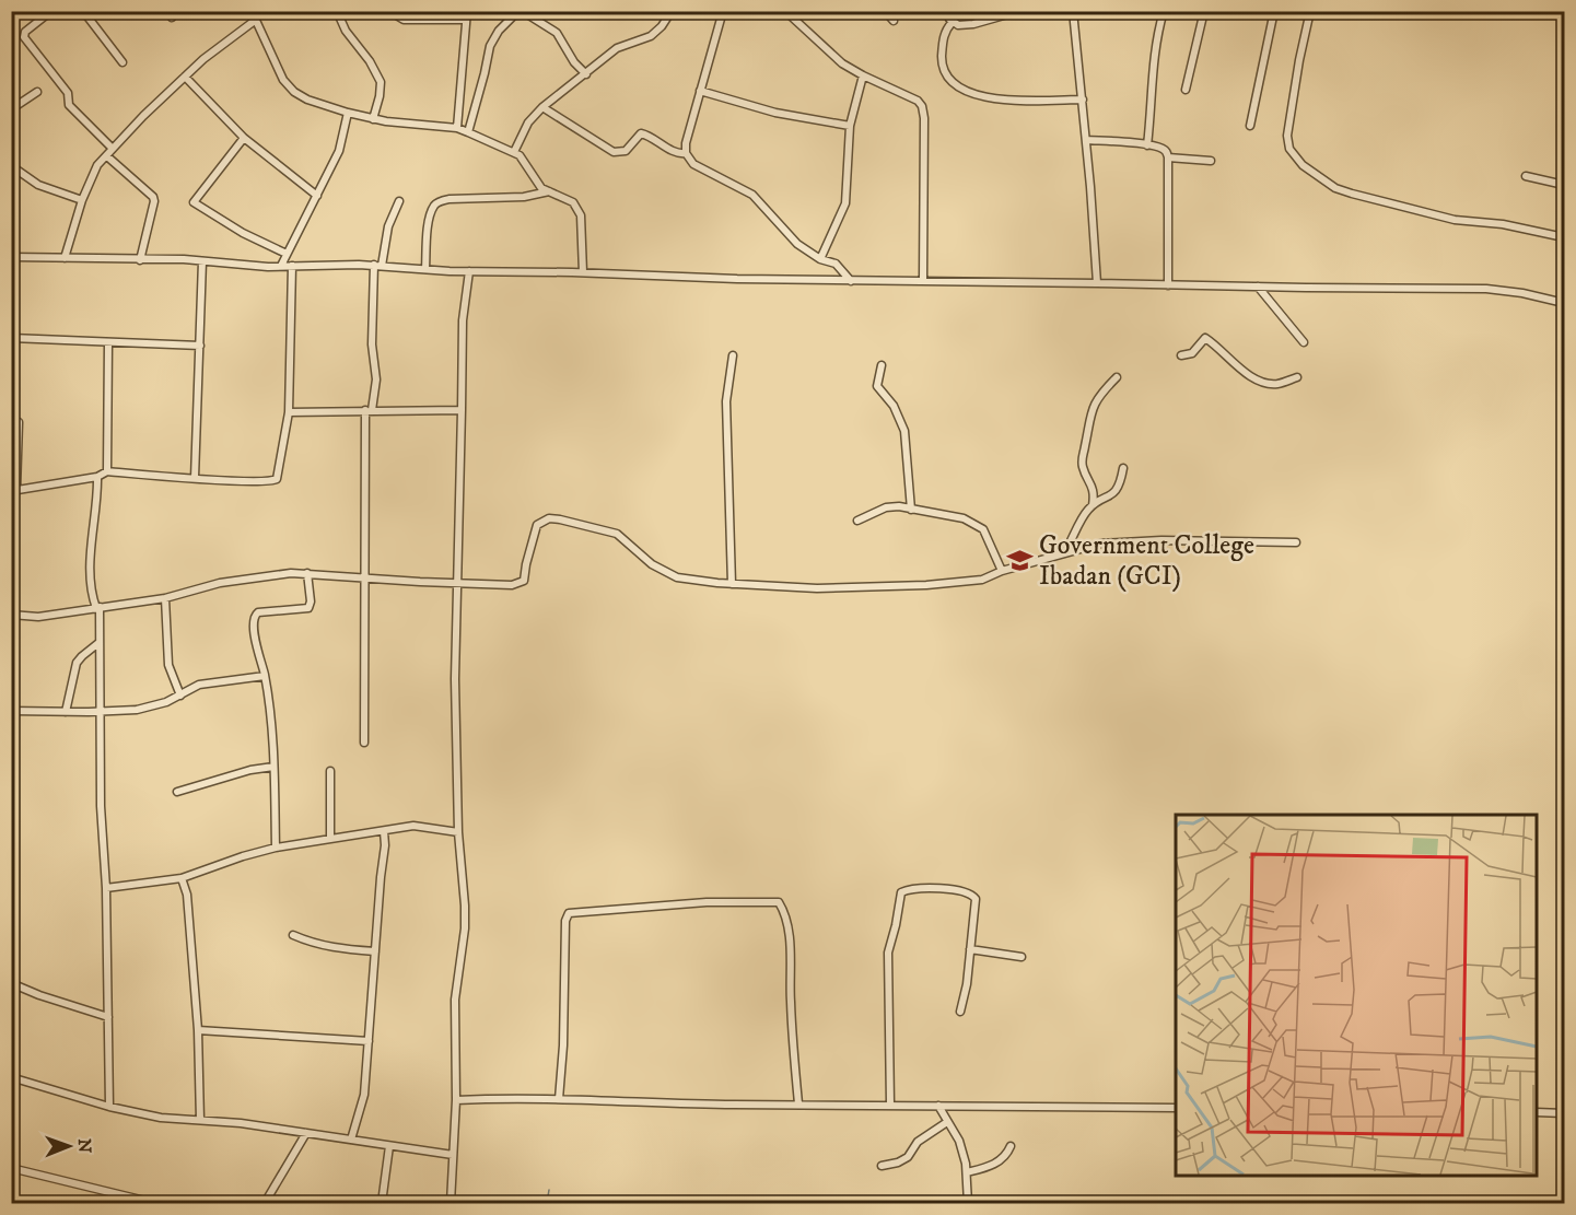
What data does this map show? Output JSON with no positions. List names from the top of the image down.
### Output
{
  "places": {
    "school or university": ["Government College Ibadan (GCI)"]
  },
  "north": "right"
}
